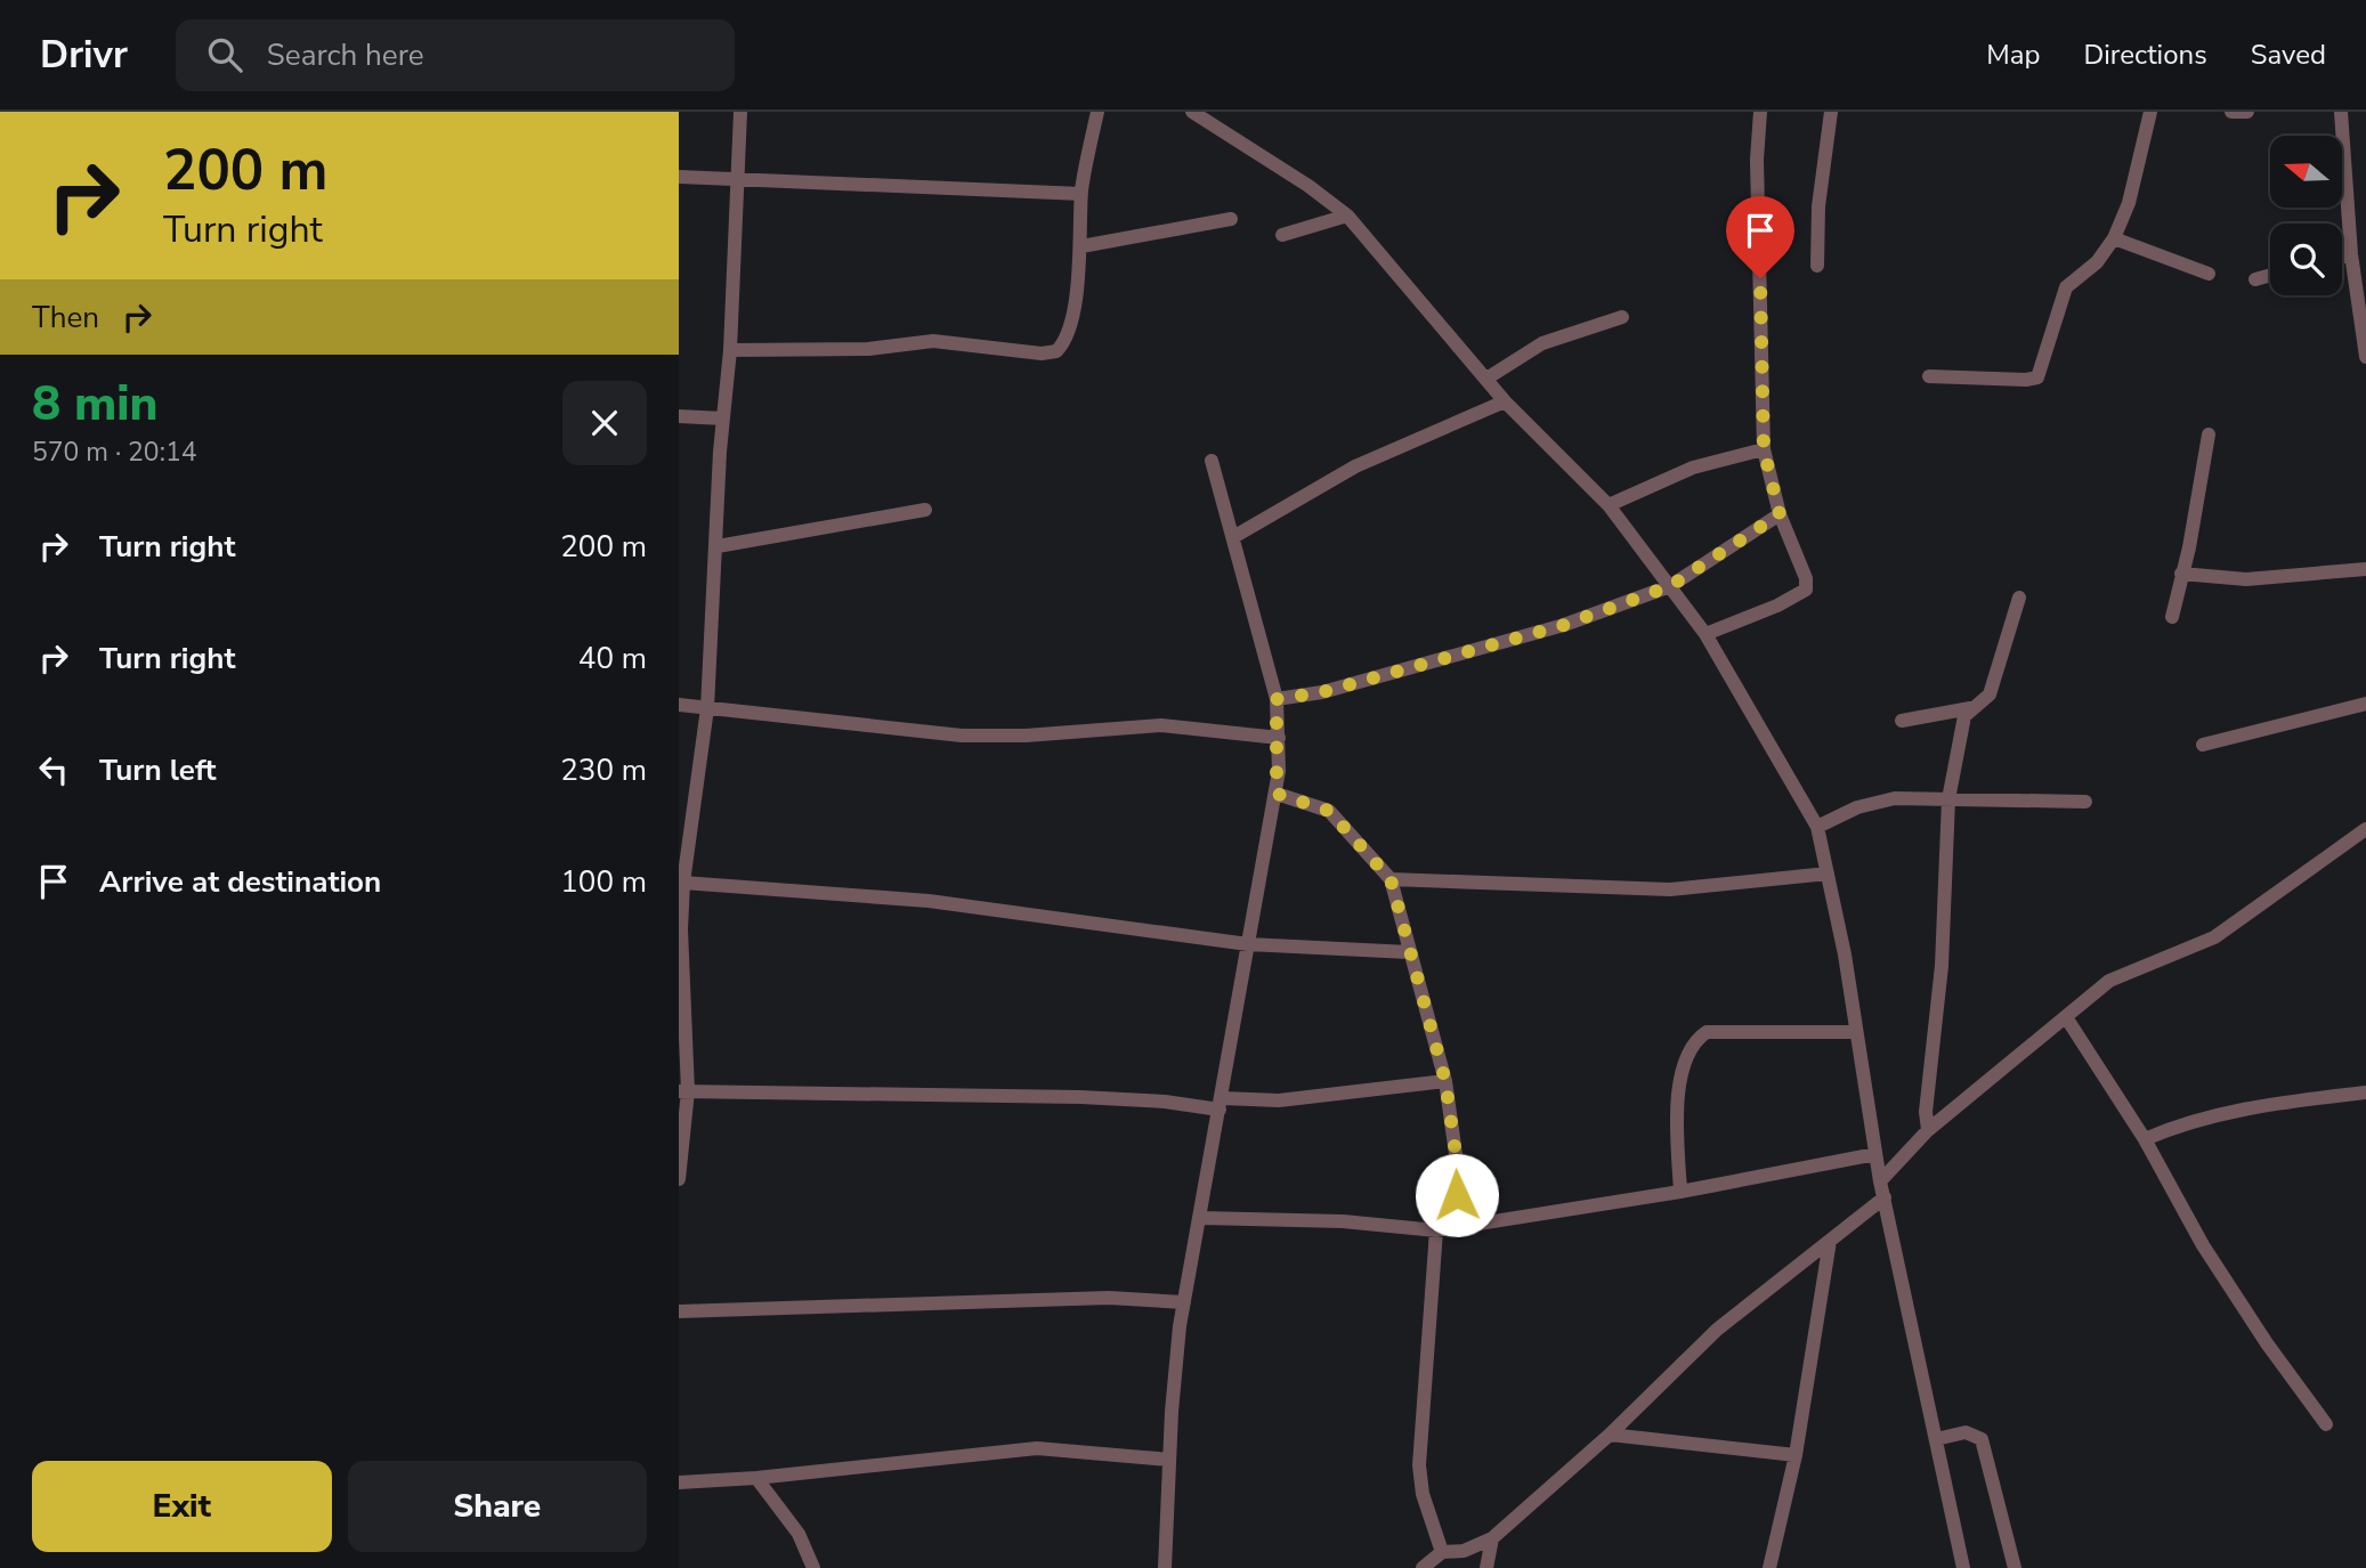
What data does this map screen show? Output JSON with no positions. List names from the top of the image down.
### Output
{
  "north": "left",
  "page": {
    "header": "Drivr",
    "search": "Search here",
    "nav": ["Map", "Directions", "Saved"],
    "turn": ["200 m", "Turn right"],
    "then": "Then",
    "heading": ["8 min", "570 m · 20:14"],
    "list": [
      {
        "name": "Turn right",
        "value": "200 m"
      },
      {
        "name": "Turn right",
        "value": "40 m"
      },
      {
        "name": "Turn left",
        "value": "230 m"
      },
      {
        "name": "Arrive at destination",
        "value": "100 m"
      }
    ],
    "buttons": ["Exit", "Share"]
  }
}
